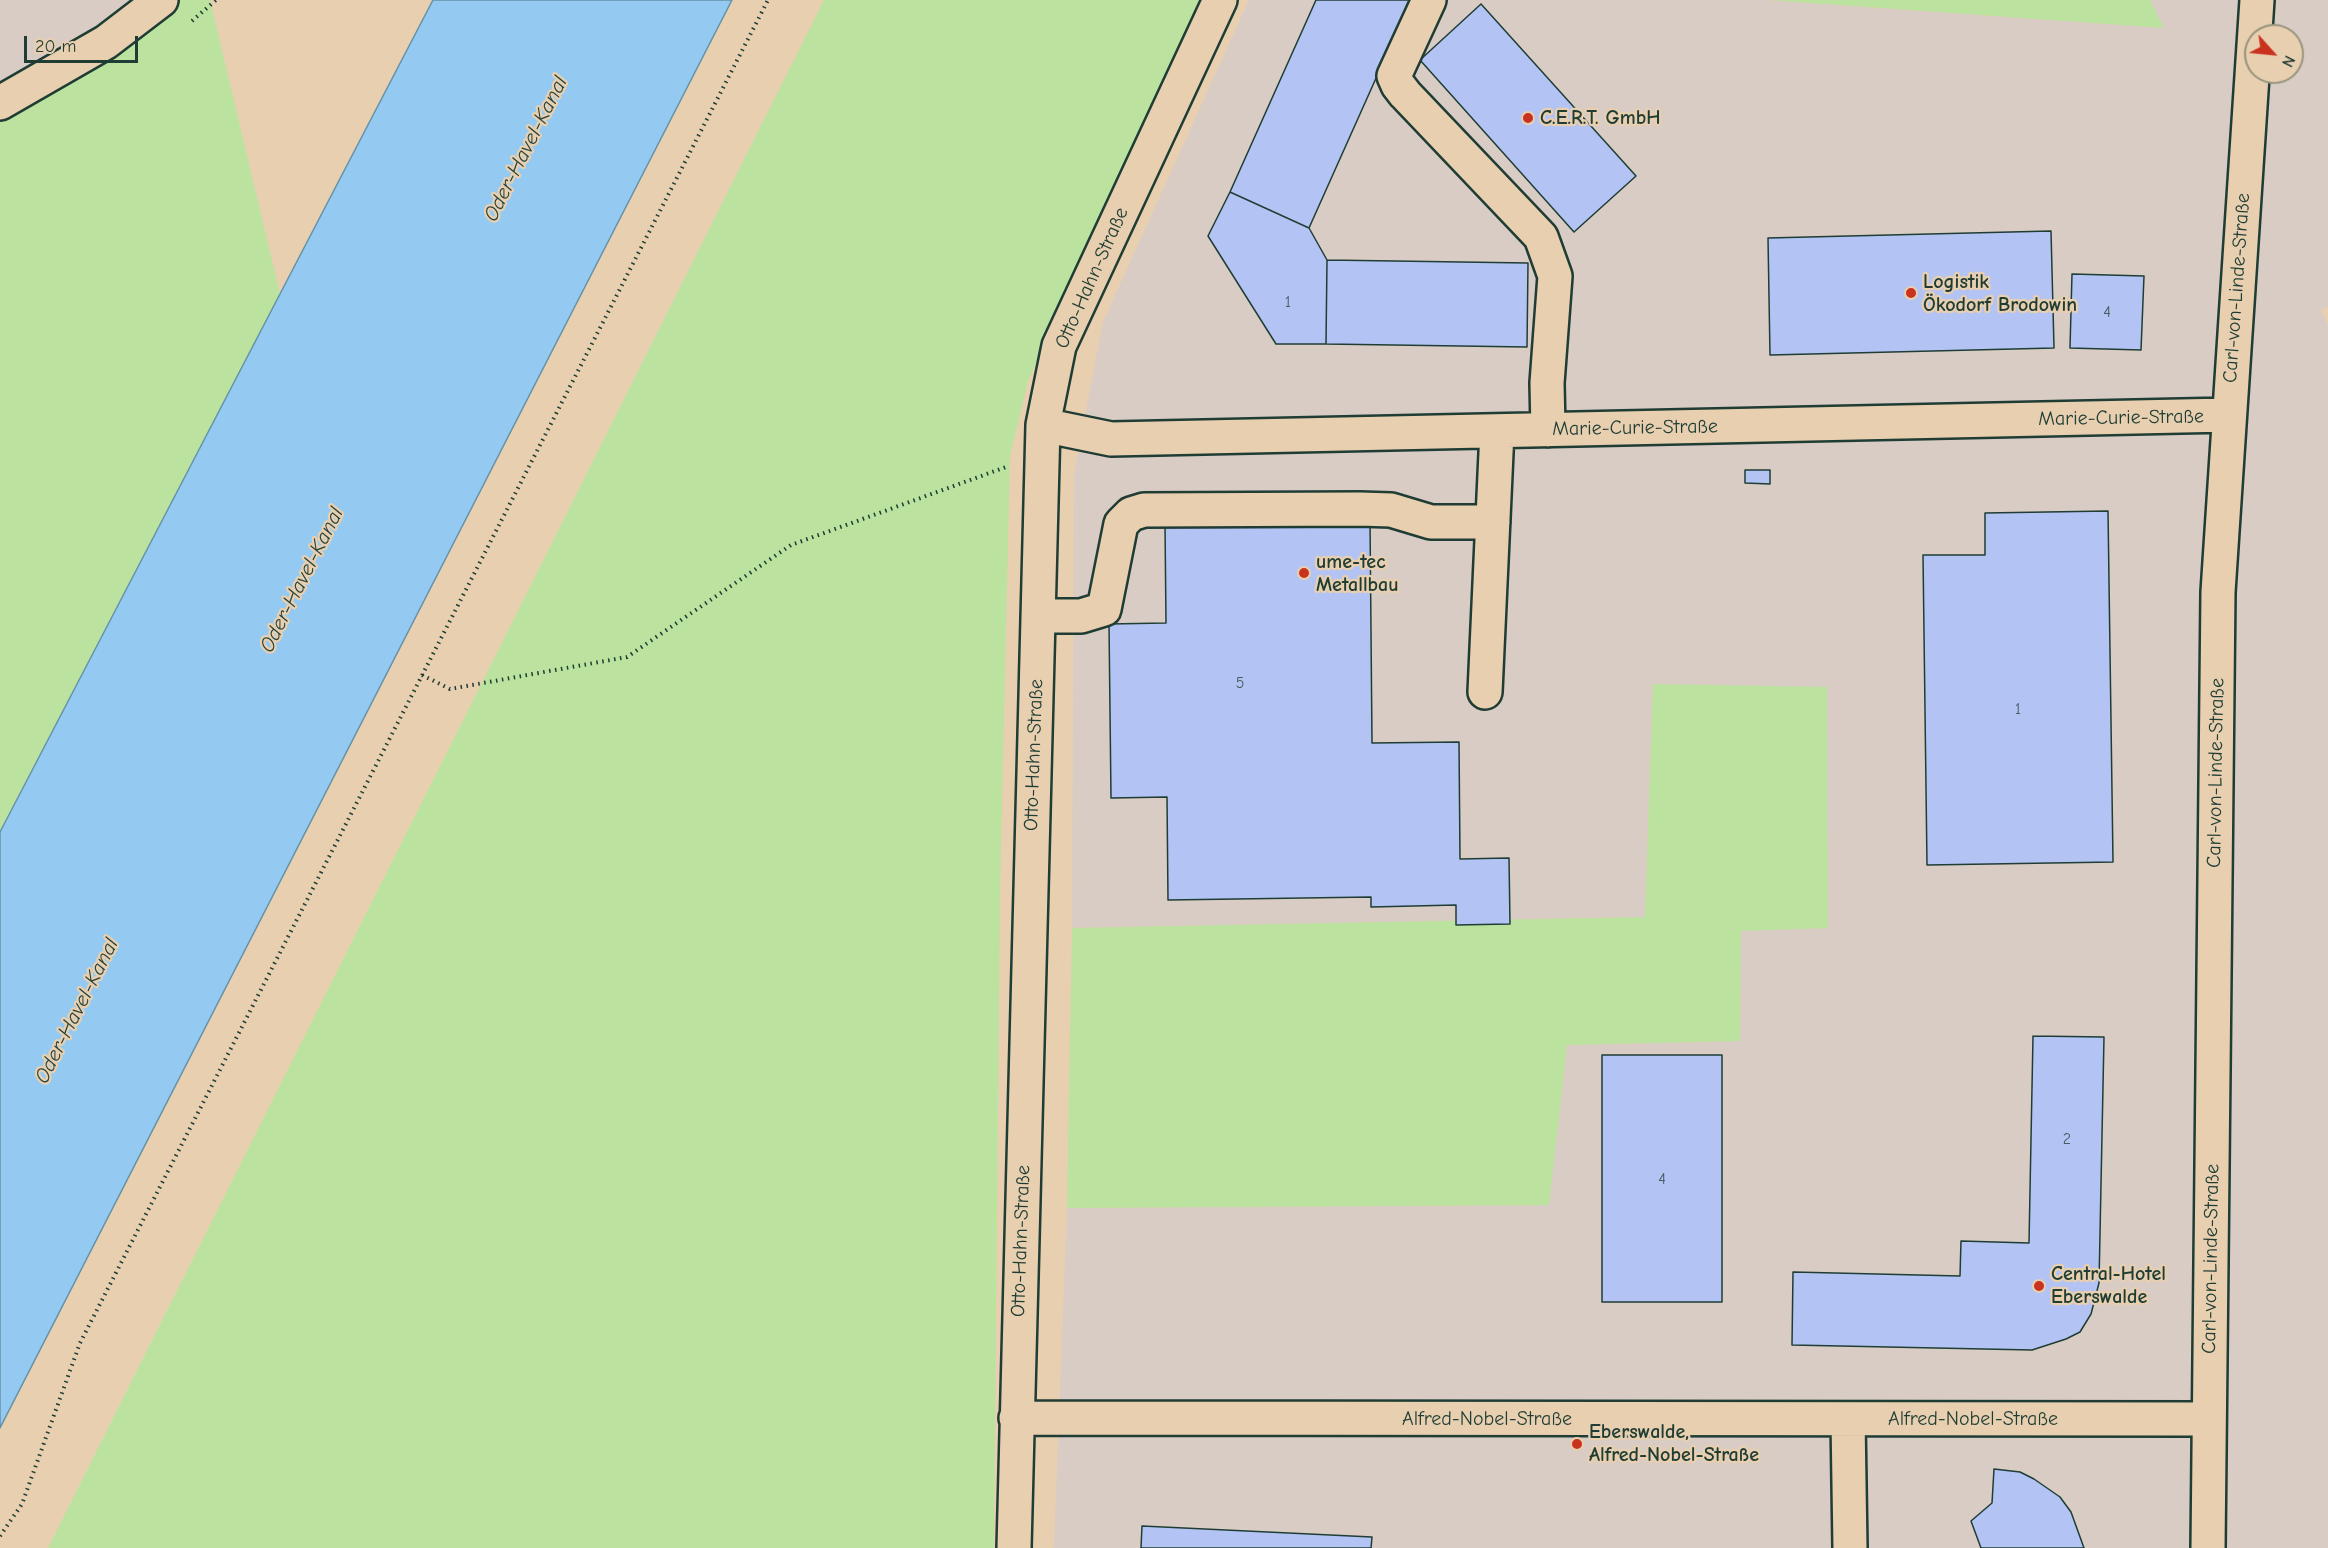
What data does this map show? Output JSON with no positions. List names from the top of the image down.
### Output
{
  "streets": {
    "street": [
      "Otto-Hahn-Straße",
      "Carl-von-Linde-Straße",
      "Marie-Curie-Straße",
      "Alfred-Nobel-Straße"
    ]
  },
  "crossings": [
    ["Otto-Hahn-Straße", "Marie-Curie-Straße"],
    ["Otto-Hahn-Straße", "Alfred-Nobel-Straße"],
    ["Carl-von-Linde-Straße", "Marie-Curie-Straße"],
    ["Carl-von-Linde-Straße", "Alfred-Nobel-Straße"]
  ],
  "water": ["Oder-Havel-Kanal"],
  "places": [
    "C.E.R.T. GmbH",
    "Logistik Ökodorf Brodowin",
    "ume-tec Metallbau",
    "Central-Hotel Eberswalde",
    "Eberswalde, Alfred-Nobel-Straße"
  ],
  "house_numbers": [
    "1",
    "4",
    "5",
    "1",
    "2",
    "4"
  ],
  "scale_bar": "20 m",
  "north": "bottom right"
}
